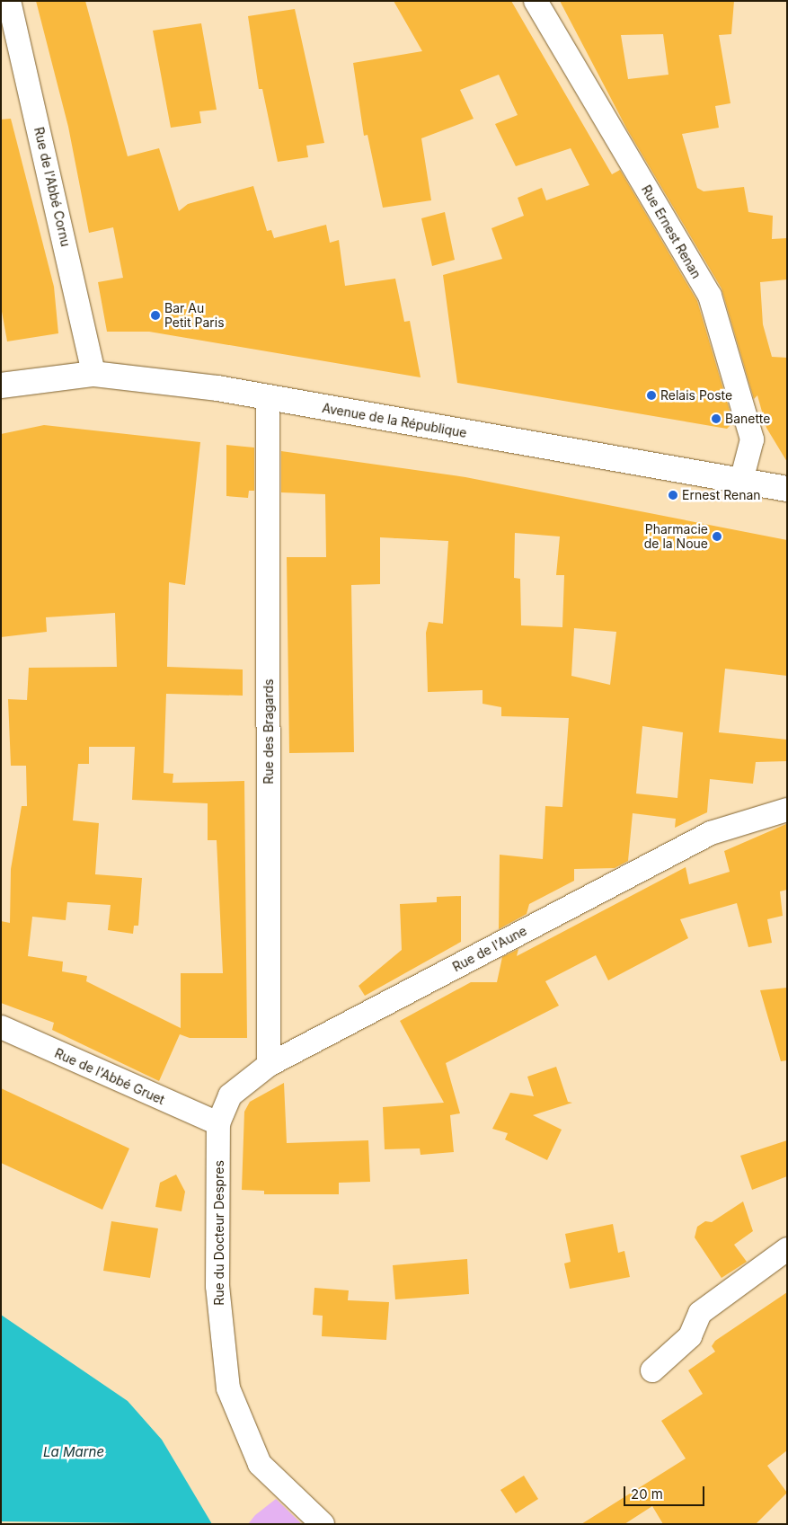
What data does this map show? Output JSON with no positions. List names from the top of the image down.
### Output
{
  "streets": {
    "main road": ["Avenue de la République"],
    "street": [
      "Rue de l'Abbé Cornu",
      "Rue Ernest Renan",
      "Rue des Bragards",
      "Rue de l'Aune",
      "Rue de l'Abbé Gruet",
      "Rue du Docteur Despres"
    ]
  },
  "crossings": [
    ["Rue de l'Abbé Cornu", "Avenue de la République"],
    ["Rue Ernest Renan", "Avenue de la République"],
    ["Avenue de la République", "Rue des Bragards"],
    ["Rue des Bragards", "Rue de l'Aune"],
    ["Rue de l'Aune", "Rue de l'Abbé Gruet"],
    ["Rue de l'Aune", "Rue du Docteur Despres"],
    ["Rue de l'Abbé Gruet", "Rue du Docteur Despres"]
  ],
  "water": ["La Marne"],
  "places": [
    "Bar Au Petit Paris",
    "Relais Poste",
    "Banette",
    "Ernest Renan",
    "Pharmacie de la Noue"
  ],
  "scale_bar": "20 m"
}
